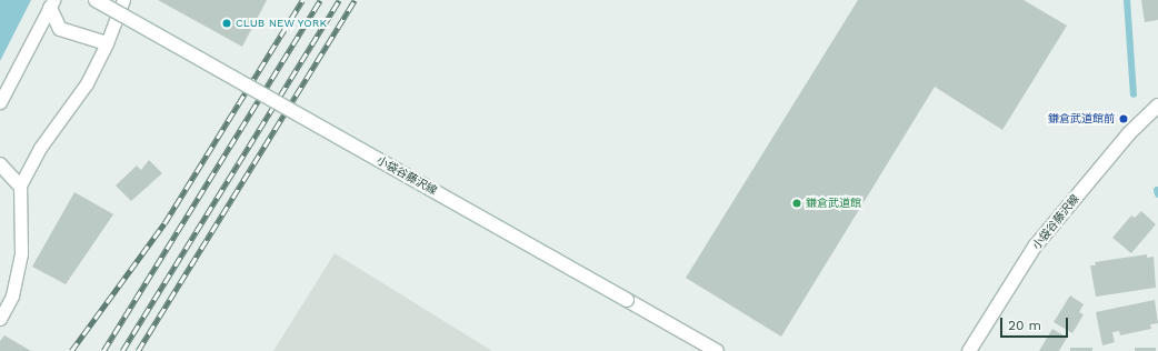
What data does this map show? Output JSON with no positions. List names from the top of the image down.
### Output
{
  "streets": {
    "main road": ["小袋谷藤沢線"]
  },
  "places": ["CLUB NEW YORK", "鎌倉武道館前", "鎌倉武道館"],
  "scale_bar": "20 m"
}
